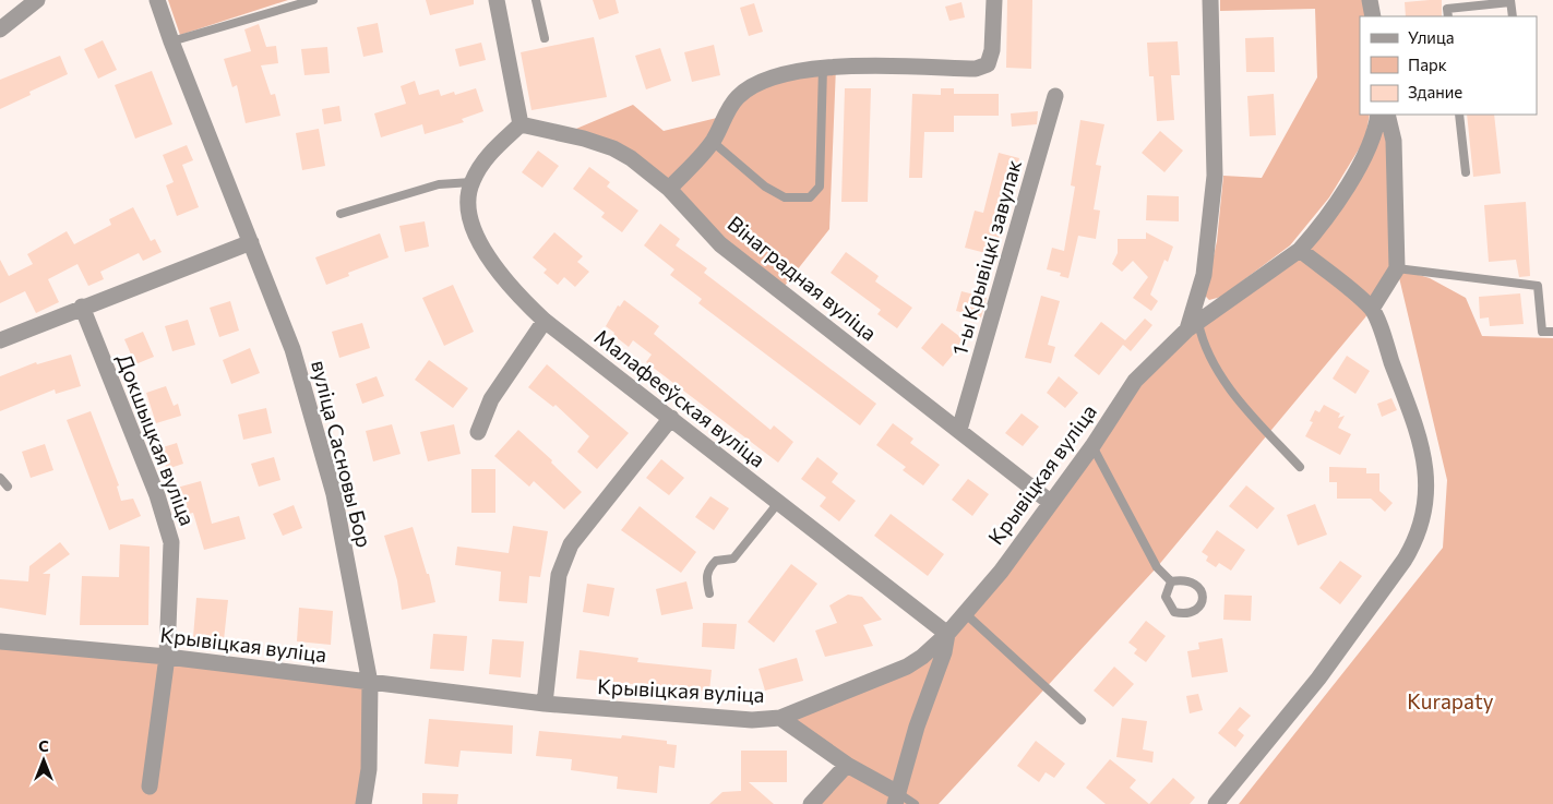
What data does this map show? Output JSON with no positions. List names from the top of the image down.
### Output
{
  "streets": {
    "street": [
      "1-ы Крывіцкі завулак",
      "Вінаградная вуліца",
      "Малафееўская вуліца",
      "Докшыцкая вуліца",
      "вуліца Сасновы Бор",
      "Крывіцкая вуліца"
    ]
  },
  "crossings": [
    ["1-ы Крывіцкі завулак", "Вінаградная вуліца"],
    ["Вінаградная вуліца", "Малафееўская вуліца"],
    ["Вінаградная вуліца", "Крывіцкая вуліца"],
    ["Малафееўская вуліца", "Крывіцкая вуліца"],
    ["Докшыцкая вуліца", "Крывіцкая вуліца"],
    ["вуліца Сасновы Бор", "Крывіцкая вуліца"]
  ],
  "parks": ["Kurapaty"],
  "legend": ["Улица", "Парк", "Здание"],
  "north": "top"
}
